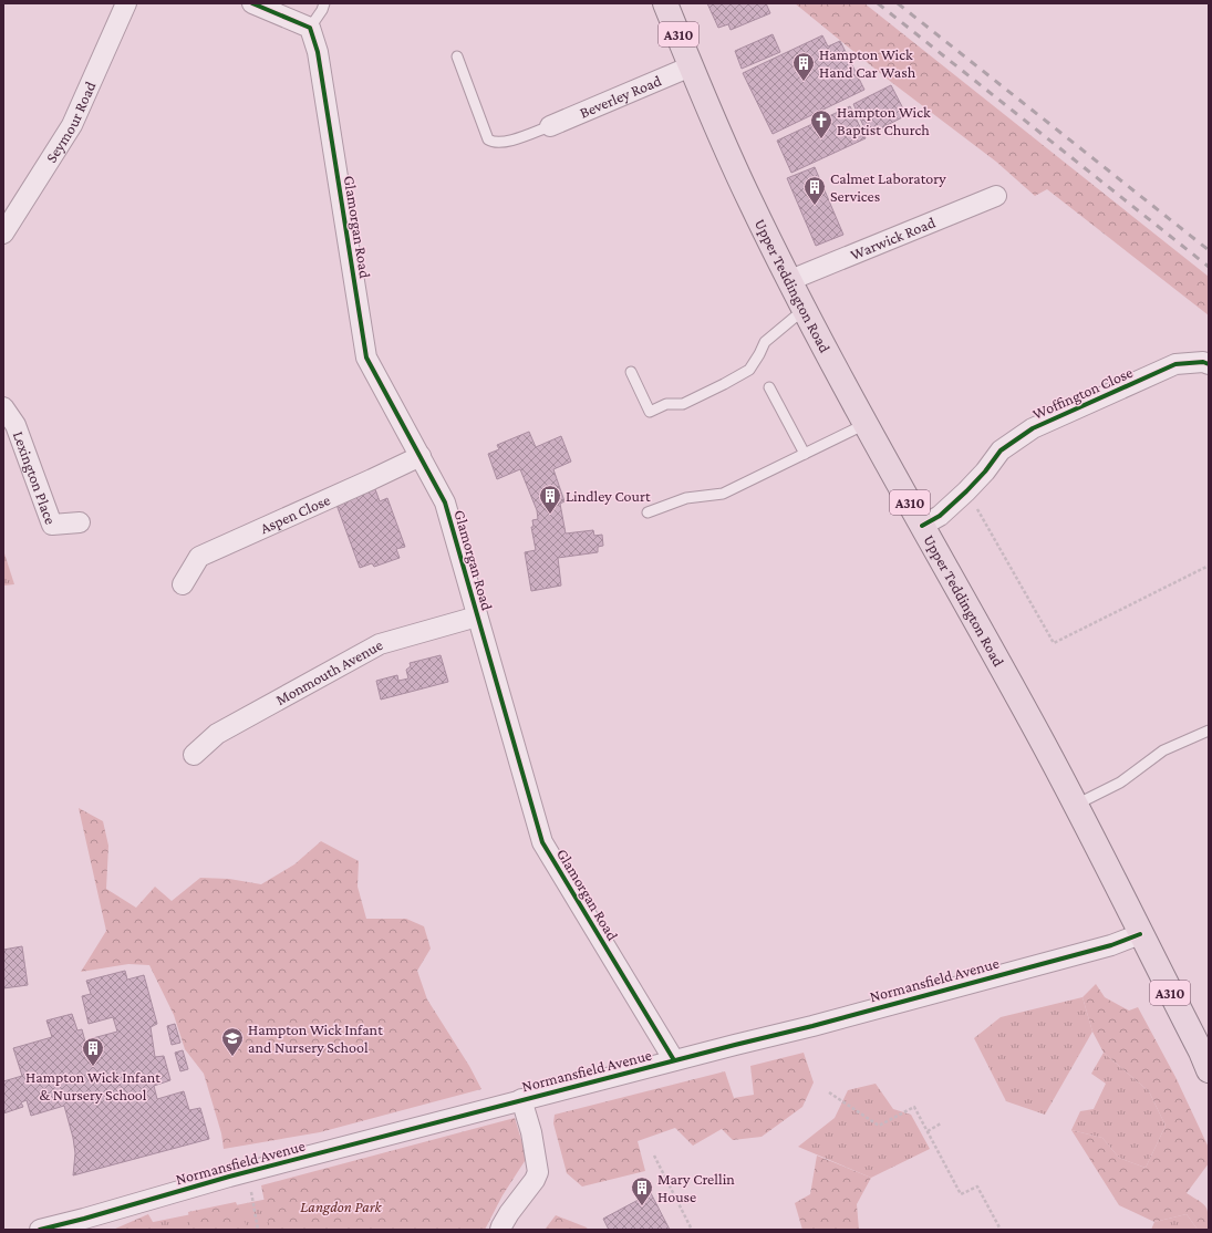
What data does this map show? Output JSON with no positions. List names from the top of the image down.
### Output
{
  "streets": {
    "main road": ["A310", "Upper Teddington Road"],
    "street": [
      "Beverley Road",
      "Seymour Road",
      "Glamorgan Road",
      "Warwick Road",
      "Woffington Close",
      "Lexington Place",
      "Aspen Close",
      "Monmouth Avenue",
      "Normansfield Avenue"
    ]
  },
  "crossings": [
    ["Beverley Road", "Upper Teddington Road"],
    ["Glamorgan Road", "Aspen Close"],
    ["Glamorgan Road", "Monmouth Avenue"],
    ["Glamorgan Road", "Normansfield Avenue"],
    ["Warwick Road", "Upper Teddington Road"],
    ["Upper Teddington Road", "Woffington Close"],
    ["Upper Teddington Road", "Normansfield Avenue"]
  ],
  "parks": ["Langdon Park"],
  "places": {
    "building": [
      "Hampton Wick Hand Car Wash",
      "Calmet Laboratory Services",
      "Lindley Court",
      "Hampton Wick Infant & Nursery School",
      "Mary Crellin House"
    ],
    "church": ["Hampton Wick Baptist Church"],
    "school or university": ["Hampton Wick Infant and Nursery School"]
  }
}
